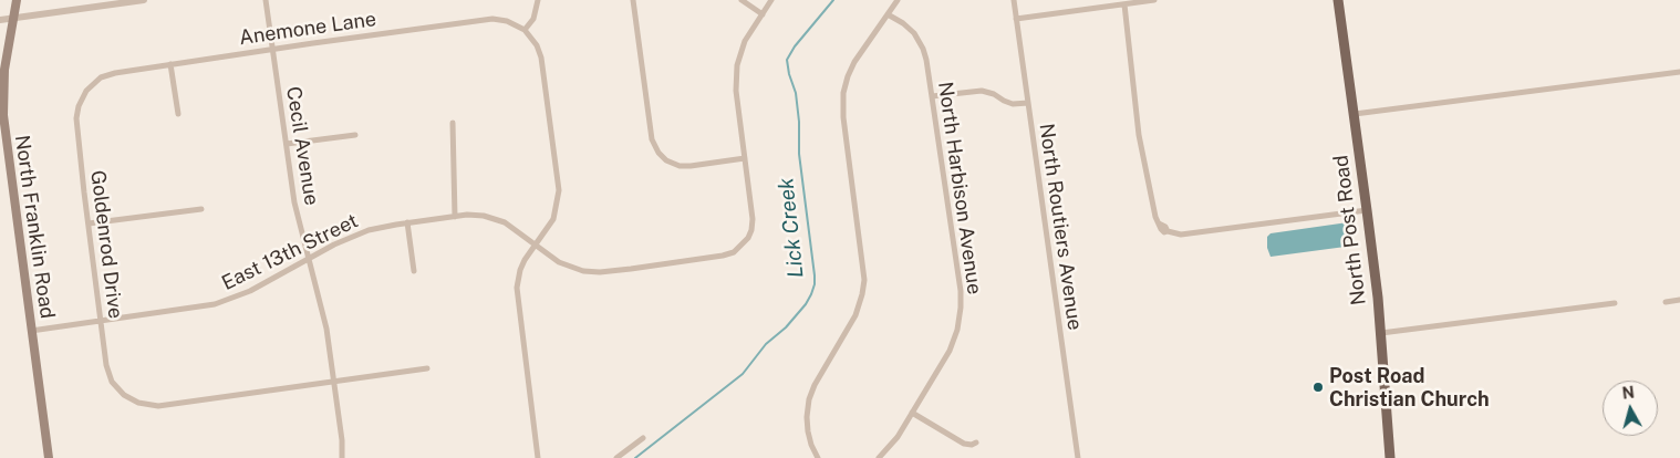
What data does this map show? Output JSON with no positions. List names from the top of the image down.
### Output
{
  "streets": {
    "main road": ["North Franklin Road", "North Post Road"],
    "street": [
      "Anemone Lane",
      "Cecil Avenue",
      "North Harbison Avenue",
      "North Routiers Avenue",
      "Goldenrod Drive",
      "East 13th Street"
    ]
  },
  "crossings": [
    ["Anemone Lane", "Cecil Avenue"],
    ["Anemone Lane", "Goldenrod Drive"],
    ["Cecil Avenue", "Goldenrod Drive"],
    ["Cecil Avenue", "East 13th Street"],
    ["North Franklin Road", "East 13th Street"],
    ["Goldenrod Drive", "East 13th Street"]
  ],
  "water": ["Lick Creek"],
  "places": ["Post Road Christian Church"],
  "north": "top"
}
